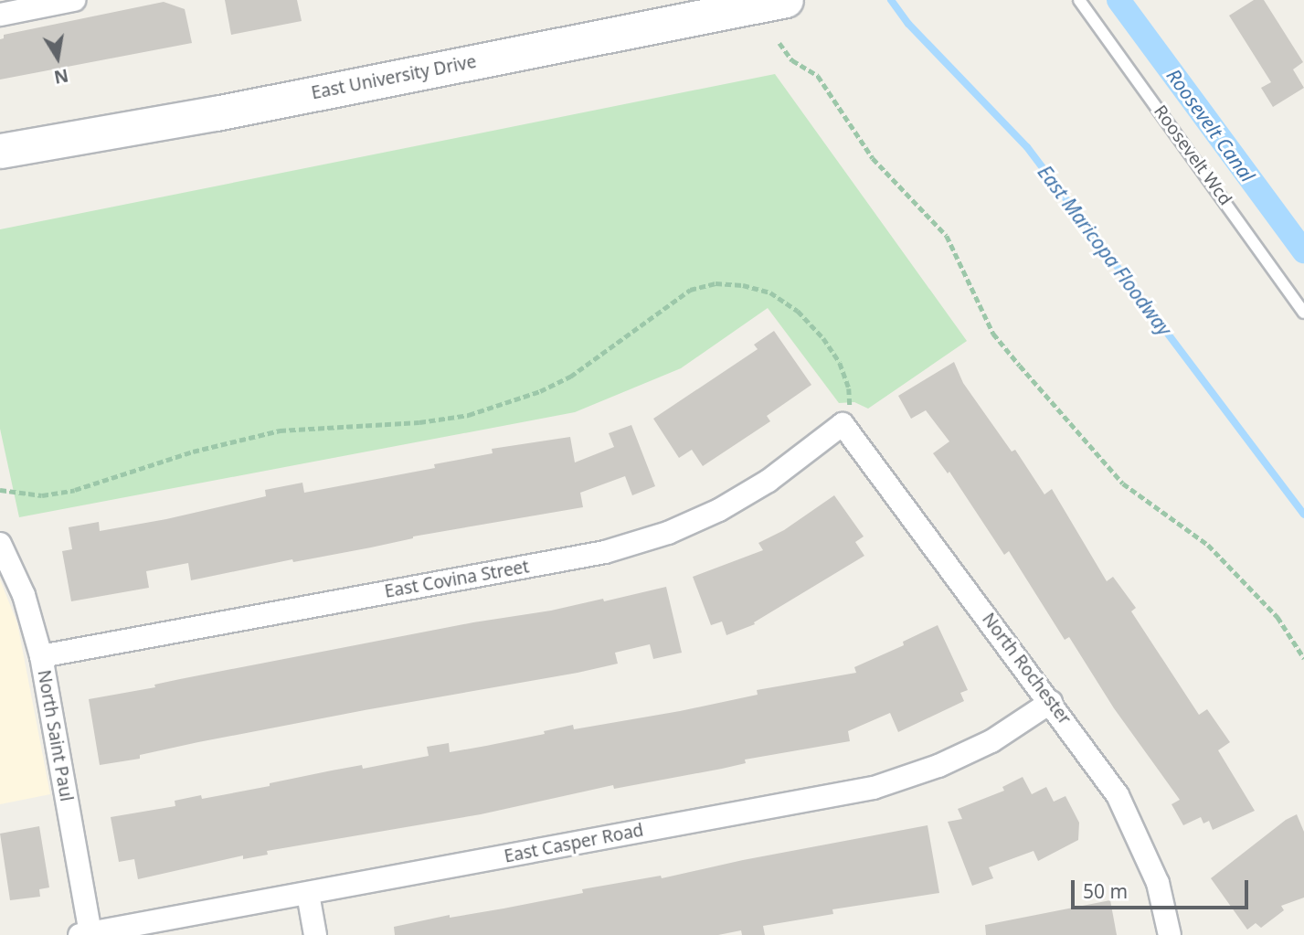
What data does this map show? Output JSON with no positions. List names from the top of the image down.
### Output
{
  "streets": {
    "main road": ["East University Drive"],
    "street": [
      "East Covina Street",
      "North Rochester",
      "North Saint Paul",
      "East Casper Road"
    ],
    "lane": ["Roosevelt Wcd"]
  },
  "crossings": [
    ["East Covina Street", "North Rochester"],
    ["East Covina Street", "North Saint Paul"],
    ["North Rochester", "East Casper Road"],
    ["North Saint Paul", "East Casper Road"]
  ],
  "water": ["Roosevelt Canal", "East Maricopa Floodway"],
  "scale_bar": "50 m",
  "north": "bottom"
}
